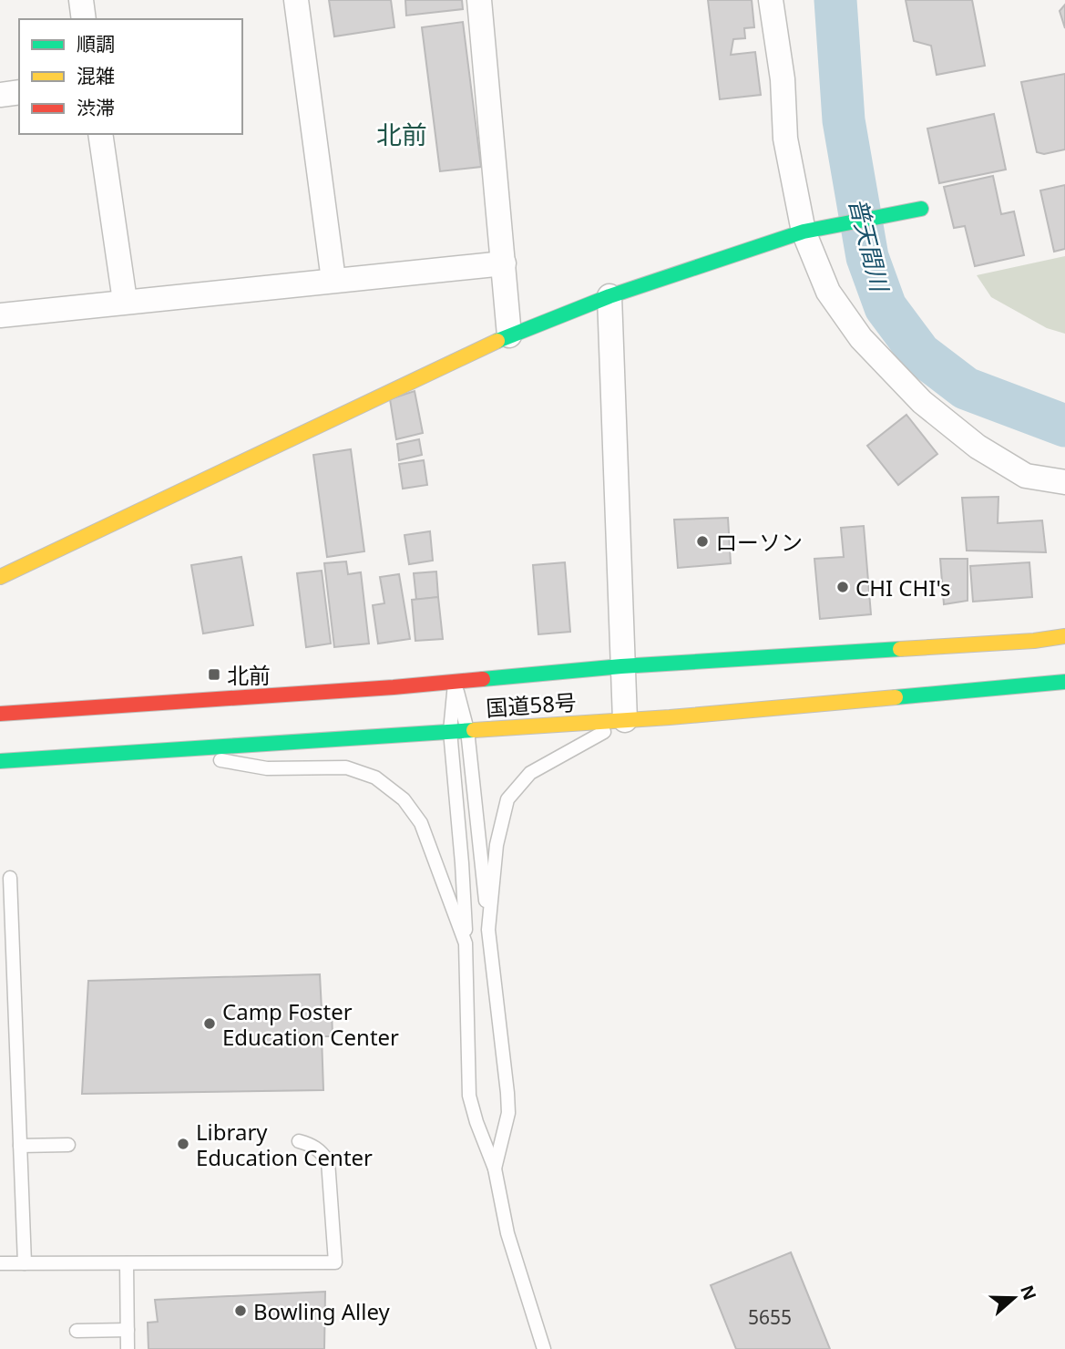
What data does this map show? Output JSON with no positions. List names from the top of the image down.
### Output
{
  "streets": {
    "main road": ["国道58号"]
  },
  "districts": ["北前"],
  "water": ["普天間川"],
  "places": {
    "other": [
      "ローソン",
      "CHI CHI's",
      "Camp Foster Education Center",
      "Library Education Center",
      "Bowling Alley"
    ],
    "transit": ["北前"]
  },
  "house_numbers": ["5655"],
  "legend": ["順調", "混雑", "渋滞"],
  "north": "right"
}
